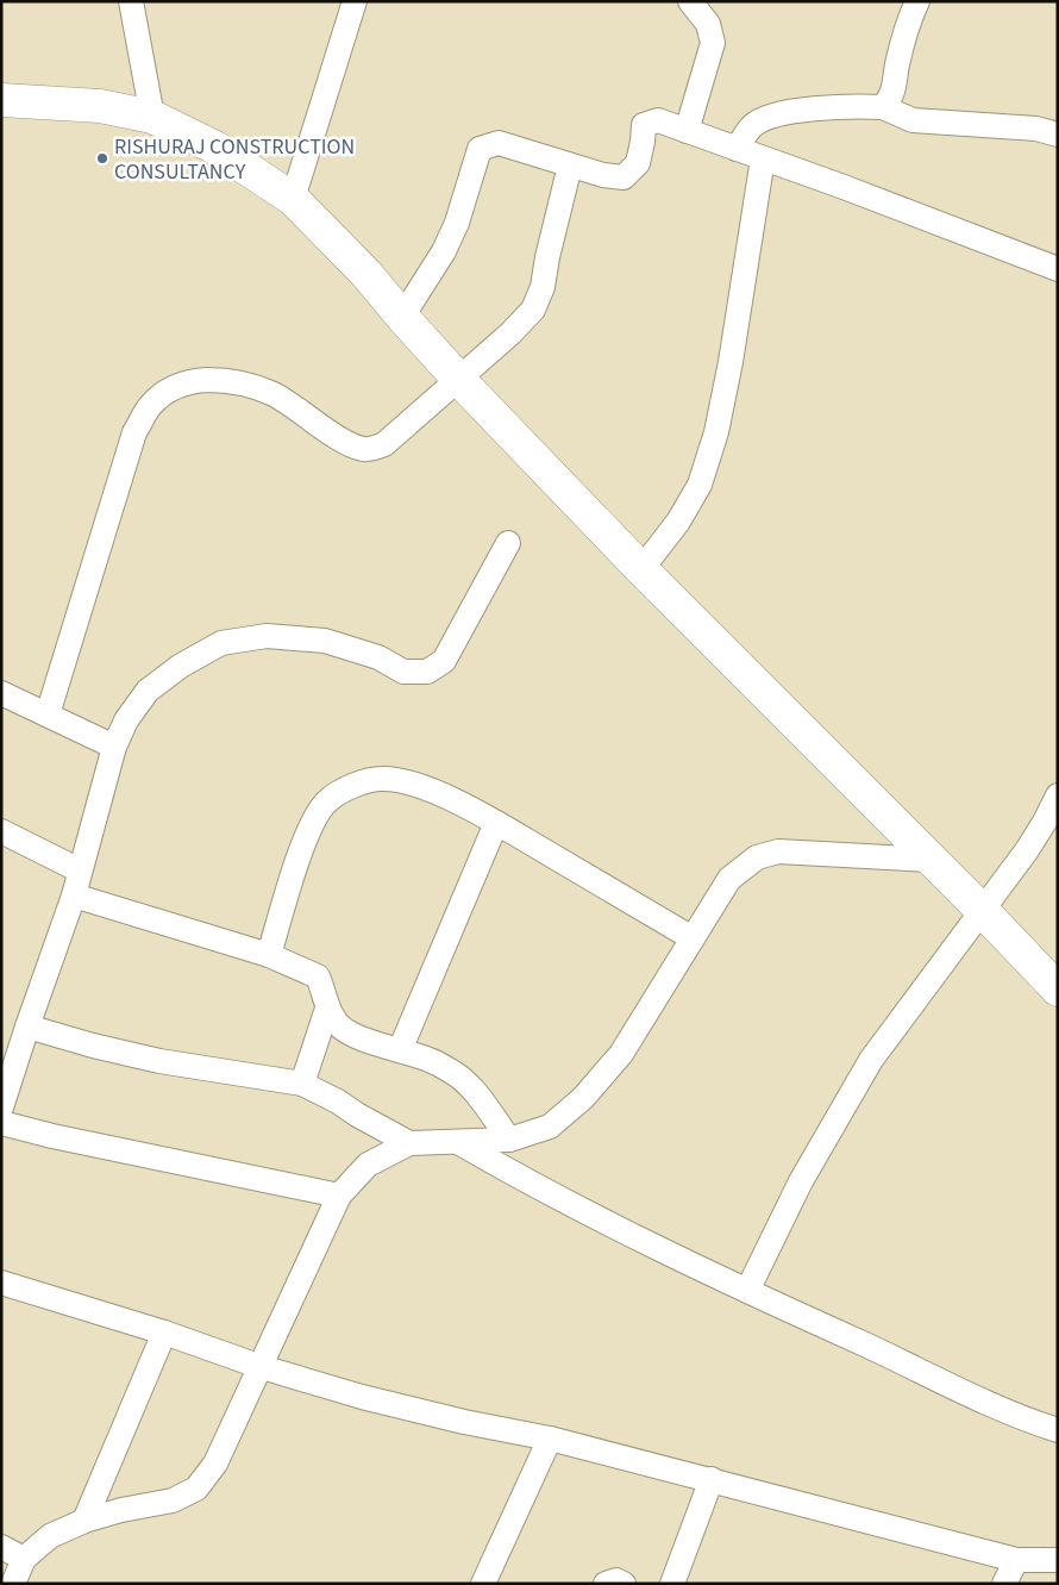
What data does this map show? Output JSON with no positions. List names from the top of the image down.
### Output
{
  "places": ["RISHURAJ CONSTRUCTION CONSULTANCY"]
}
